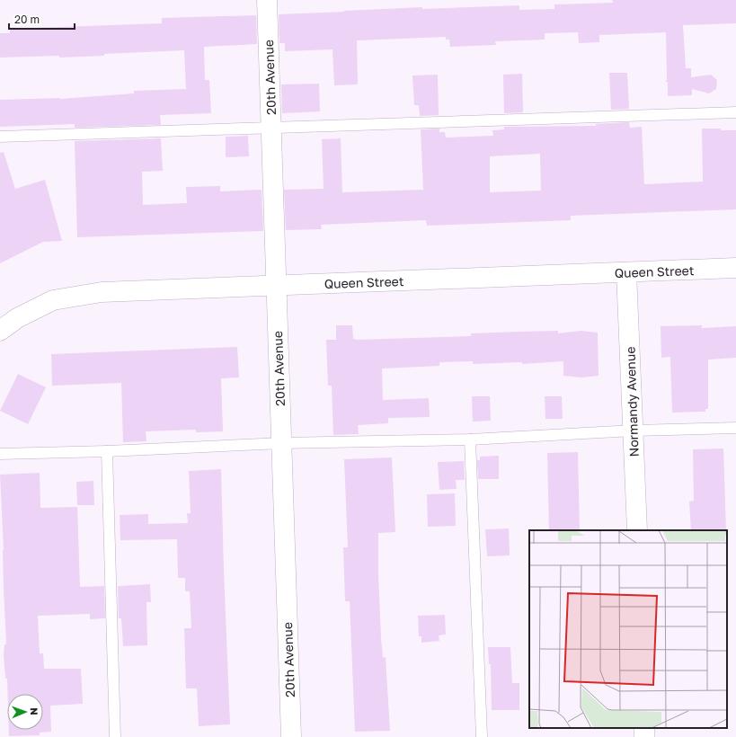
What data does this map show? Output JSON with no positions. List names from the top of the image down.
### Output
{
  "streets": {
    "street": ["20th Avenue", "Queen Street", "Normandy Avenue"]
  },
  "crossings": [
    ["20th Avenue", "Queen Street"],
    ["Queen Street", "Normandy Avenue"]
  ],
  "scale_bar": "20 m",
  "north": "right"
}
